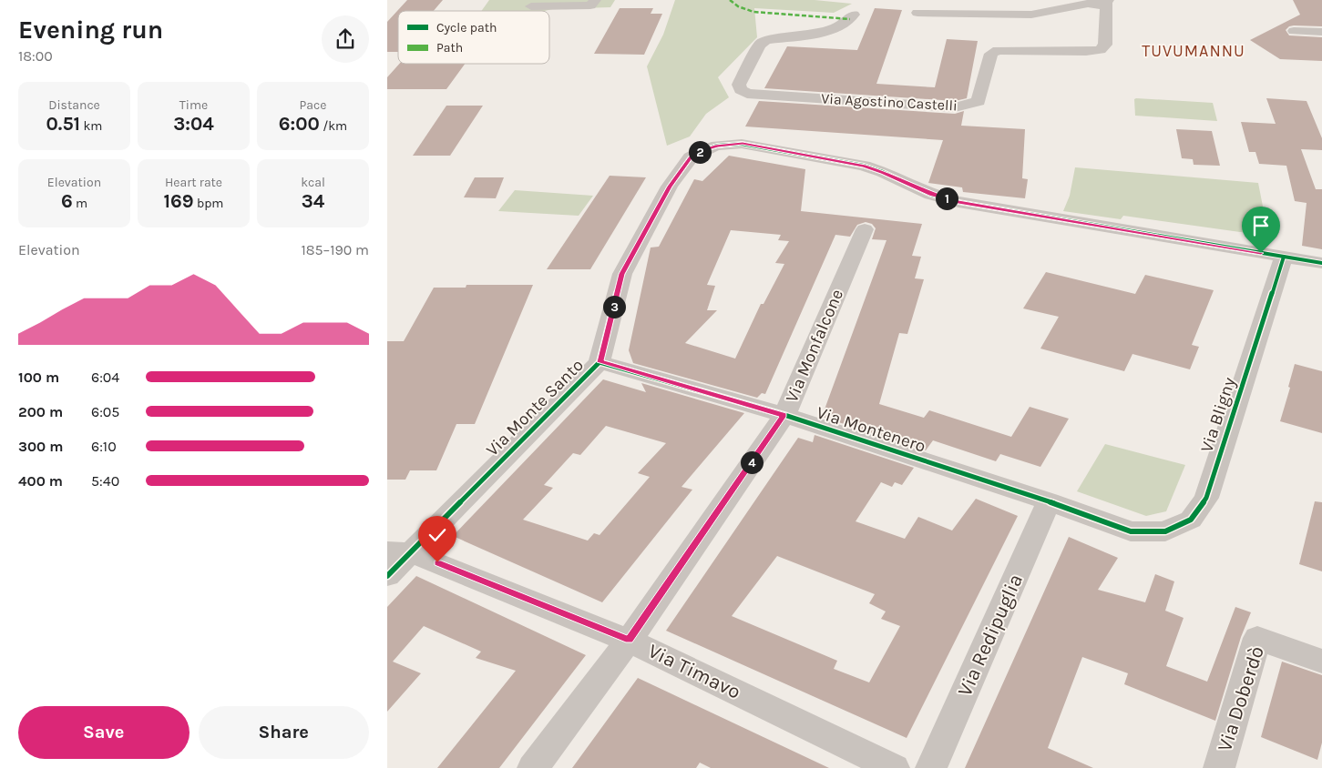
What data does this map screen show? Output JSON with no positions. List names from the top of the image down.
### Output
{
  "streets": {
    "street": [
      "Via Agostino Castelli",
      "Via Monfalcone",
      "Via Monte Santo",
      "Via Bligny",
      "Via Montenero",
      "Via Redipuglia",
      "Via Timavo",
      "Via Doberdò"
    ]
  },
  "crossings": [
    ["Via Monfalcone", "Via Montenero"],
    ["Via Monfalcone", "Via Timavo"],
    ["Via Monte Santo", "Via Bligny"],
    ["Via Monte Santo", "Via Montenero"],
    ["Via Monte Santo", "Via Timavo"],
    ["Via Bligny", "Via Montenero"],
    ["Via Montenero", "Via Redipuglia"]
  ],
  "districts": ["TUVUMANNU"],
  "legend": ["Cycle path", "Path"],
  "page": {
    "heading": ["Evening run", "18:00"],
    "stats": [
      ["Distance", "0.51 km"],
      ["Time", "3:04"],
      ["Pace", "6:00 /km"],
      ["Elevation", "6 m"],
      ["Heart rate", "169 bpm"],
      ["kcal", "34"]
    ],
    "pins": [
      "2",
      "1",
      "3",
      "4"
    ],
    "chart": ["Elevation", "185–190 m"],
    "list": [
      {
        "name": "100 m",
        "note": "6:04"
      },
      {
        "name": "200 m",
        "note": "6:05"
      },
      {
        "name": "300 m",
        "note": "6:10"
      },
      {
        "name": "400 m",
        "note": "5:40"
      }
    ],
    "buttons": ["Save", "Share"]
  }
}
